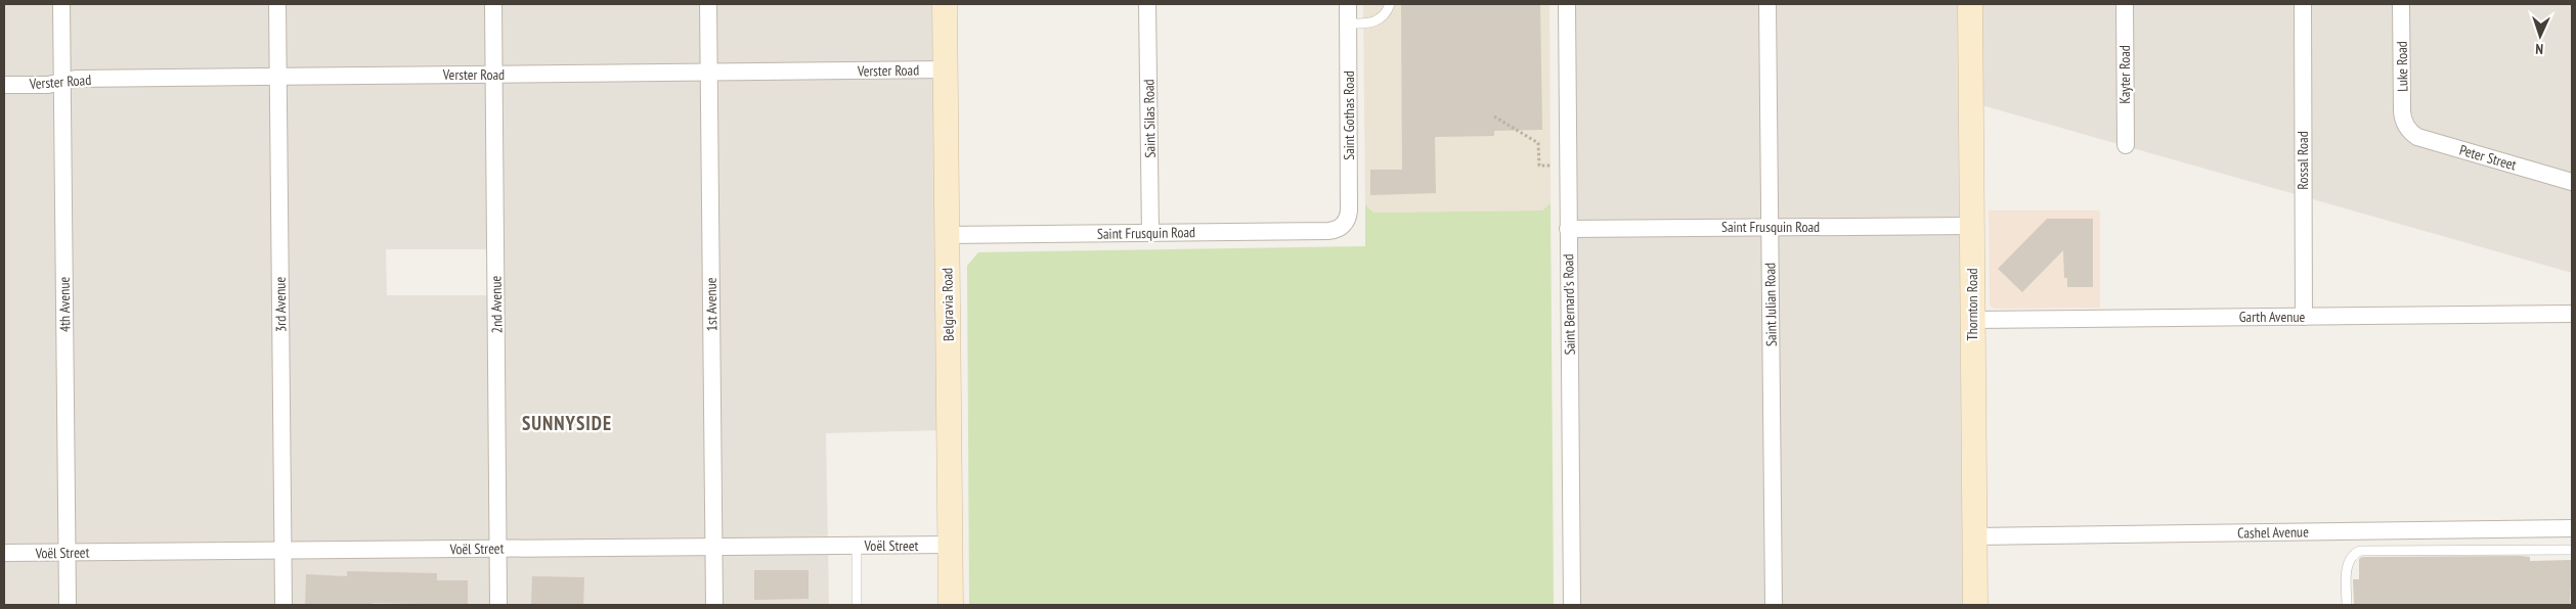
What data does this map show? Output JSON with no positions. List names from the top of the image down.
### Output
{
  "streets": {
    "street": [
      "Luke Road",
      "Verster Road",
      "Kayter Road",
      "Saint Gothas Road",
      "Saint Silas Road",
      "Peter Street",
      "Rossal Road",
      "Saint Frusquin Road",
      "4th Avenue",
      "3rd Avenue",
      "2nd Avenue",
      "1st Avenue",
      "Belgravia Road",
      "Saint Bernard's Road",
      "Saint Julian Road",
      "Thornton Road",
      "Garth Avenue",
      "Cashel Avenue",
      "Voël Street"
    ]
  },
  "crossings": [
    ["Luke Road", "Peter Street"],
    ["Verster Road", "4th Avenue"],
    ["Verster Road", "3rd Avenue"],
    ["Verster Road", "2nd Avenue"],
    ["Verster Road", "1st Avenue"],
    ["Verster Road", "Belgravia Road"],
    ["Saint Gothas Road", "Saint Frusquin Road"],
    ["Saint Silas Road", "Saint Frusquin Road"],
    ["Rossal Road", "Garth Avenue"],
    ["Saint Frusquin Road", "Belgravia Road"],
    ["Saint Frusquin Road", "Saint Bernard's Road"],
    ["Saint Frusquin Road", "Saint Julian Road"],
    ["Saint Frusquin Road", "Thornton Road"],
    ["4th Avenue", "Voël Street"],
    ["3rd Avenue", "Voël Street"],
    ["2nd Avenue", "Voël Street"],
    ["1st Avenue", "Voël Street"],
    ["Belgravia Road", "Voël Street"],
    ["Thornton Road", "Garth Avenue"],
    ["Thornton Road", "Cashel Avenue"]
  ],
  "districts": ["SUNNYSIDE"],
  "north": "bottom"
}
